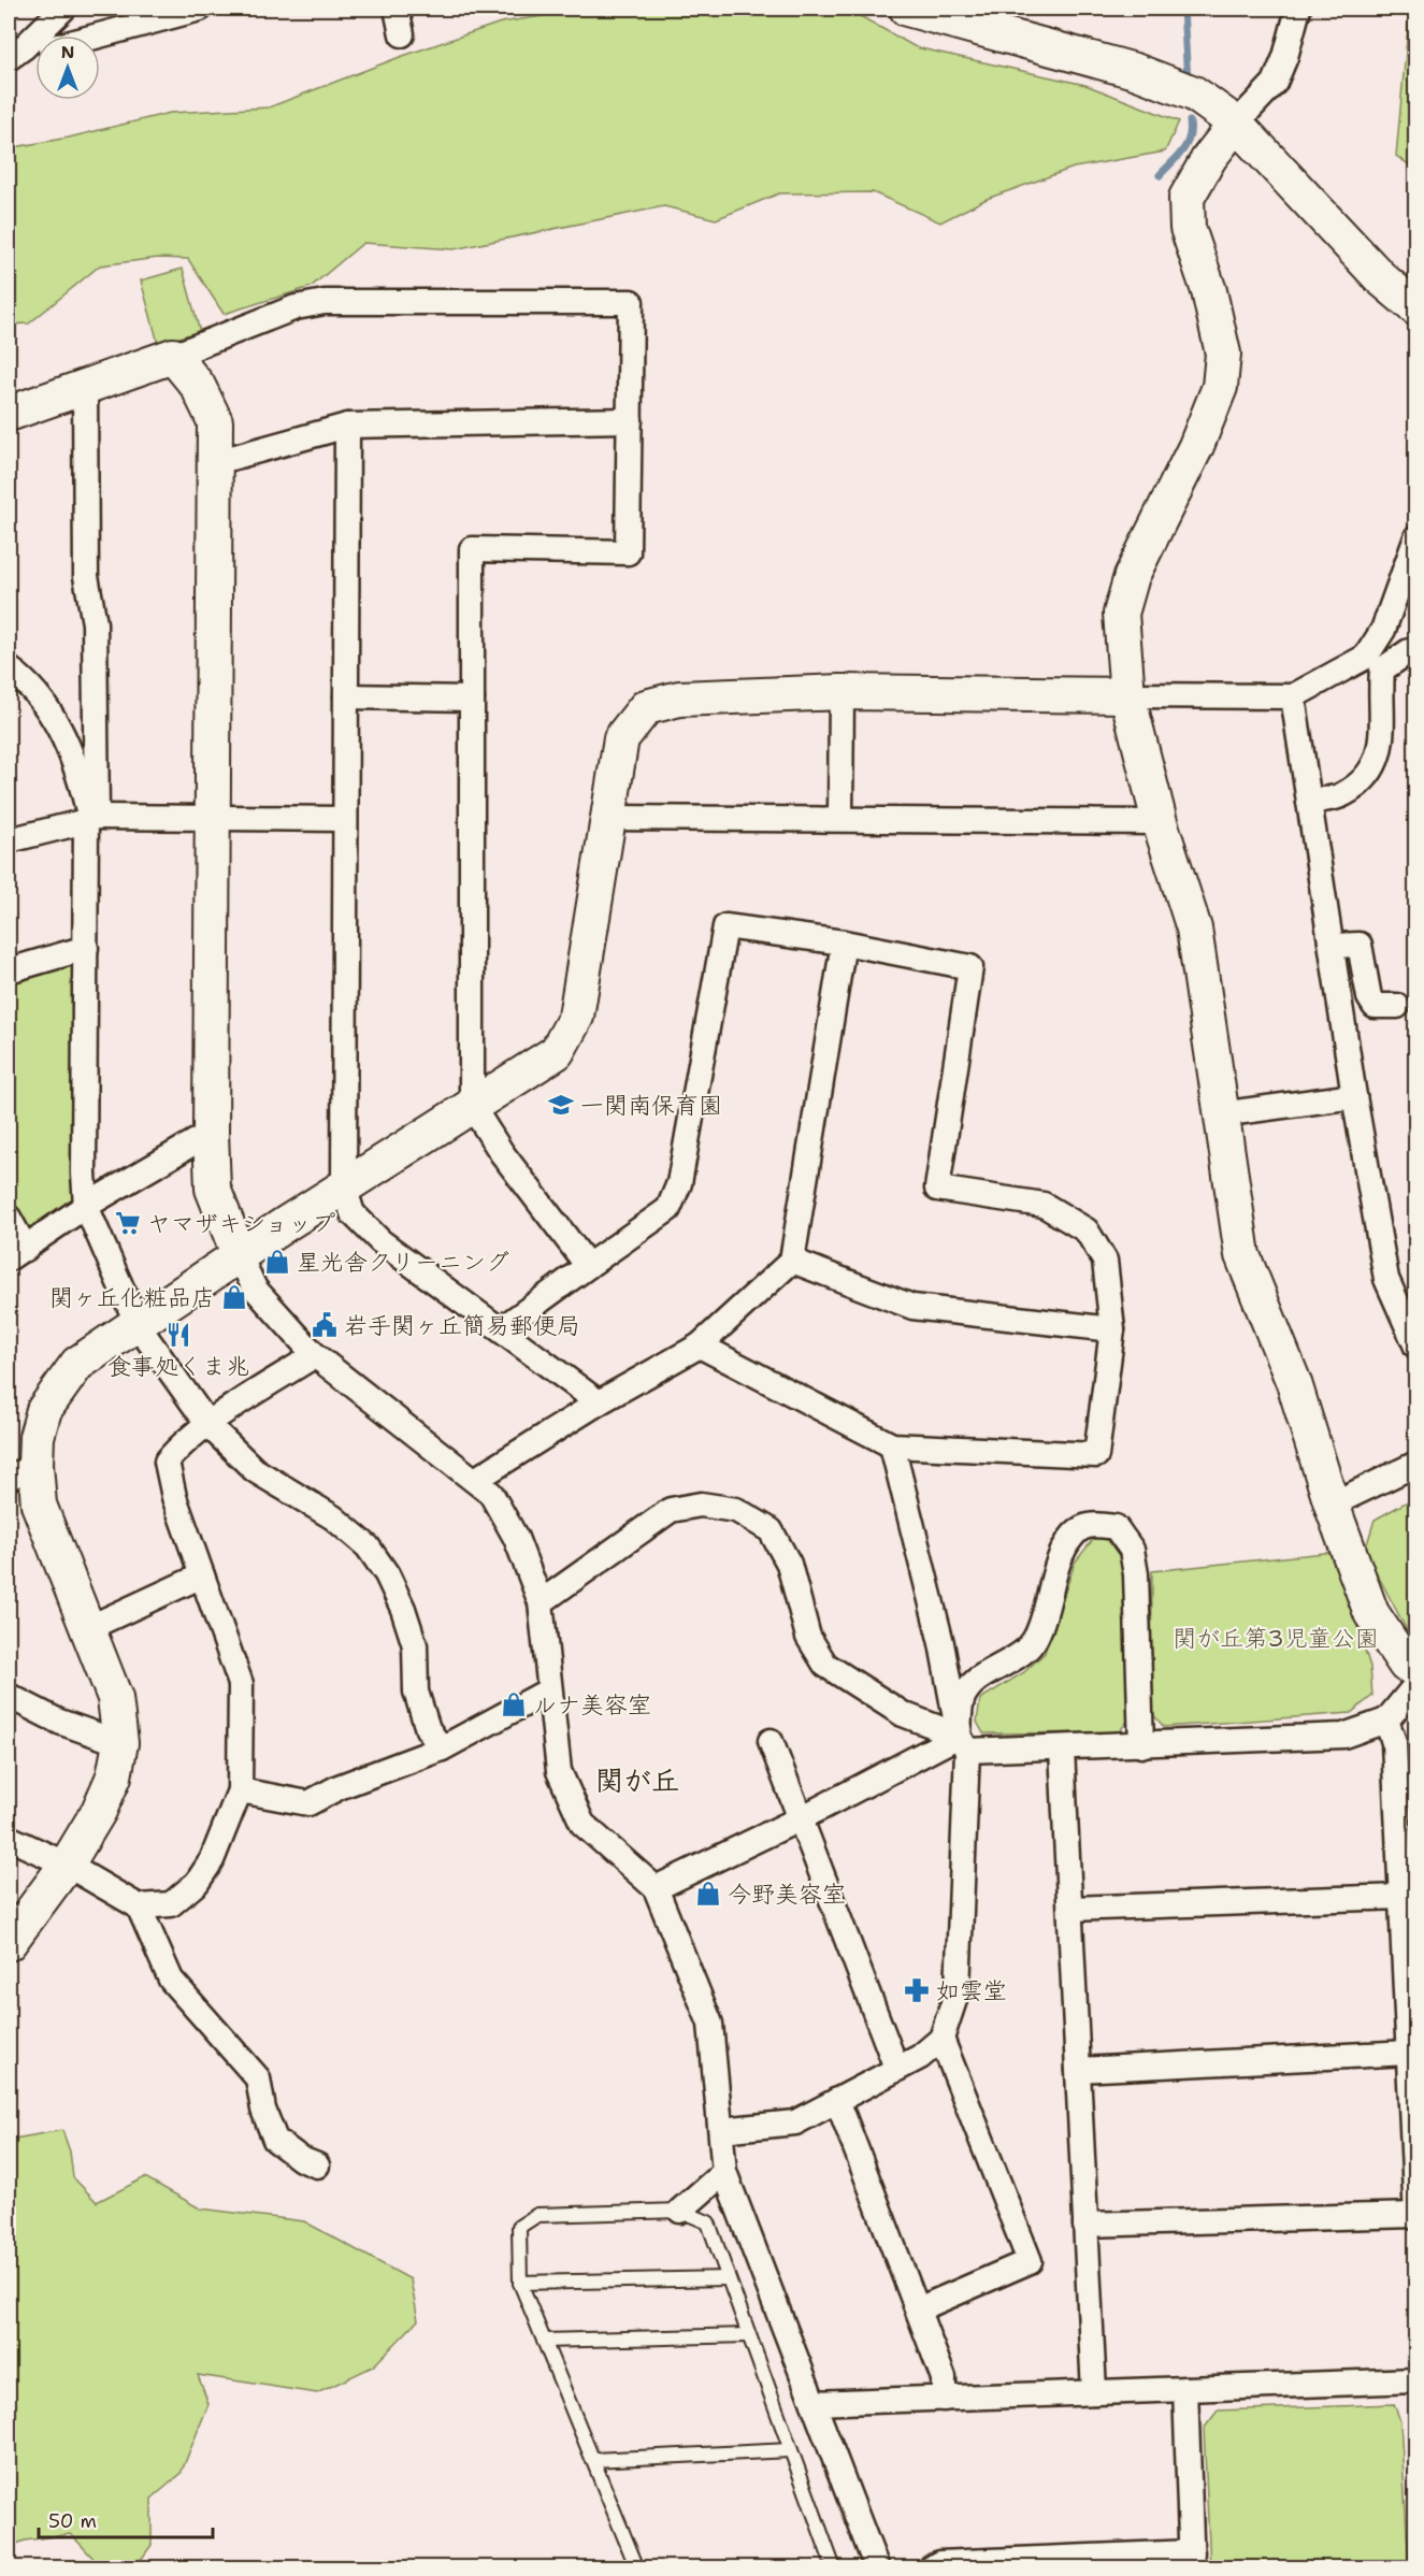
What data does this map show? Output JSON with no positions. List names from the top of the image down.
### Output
{
  "districts": ["関が丘"],
  "parks": ["関が丘第3児童公園"],
  "places": {
    "school or university": ["一関南保育園"],
    "supermarket": ["ヤマザキショップ"],
    "shop": [
      "星光舎クリーニング",
      "関ヶ丘化粧品店",
      "ルナ美容室",
      "今野美容室"
    ],
    "public building": ["岩手関ヶ丘簡易郵便局"],
    "restaurant": ["食事処くま兆"],
    "pharmacy": ["如雲堂"]
  },
  "scale_bar": "50 m",
  "north": "top"
}
